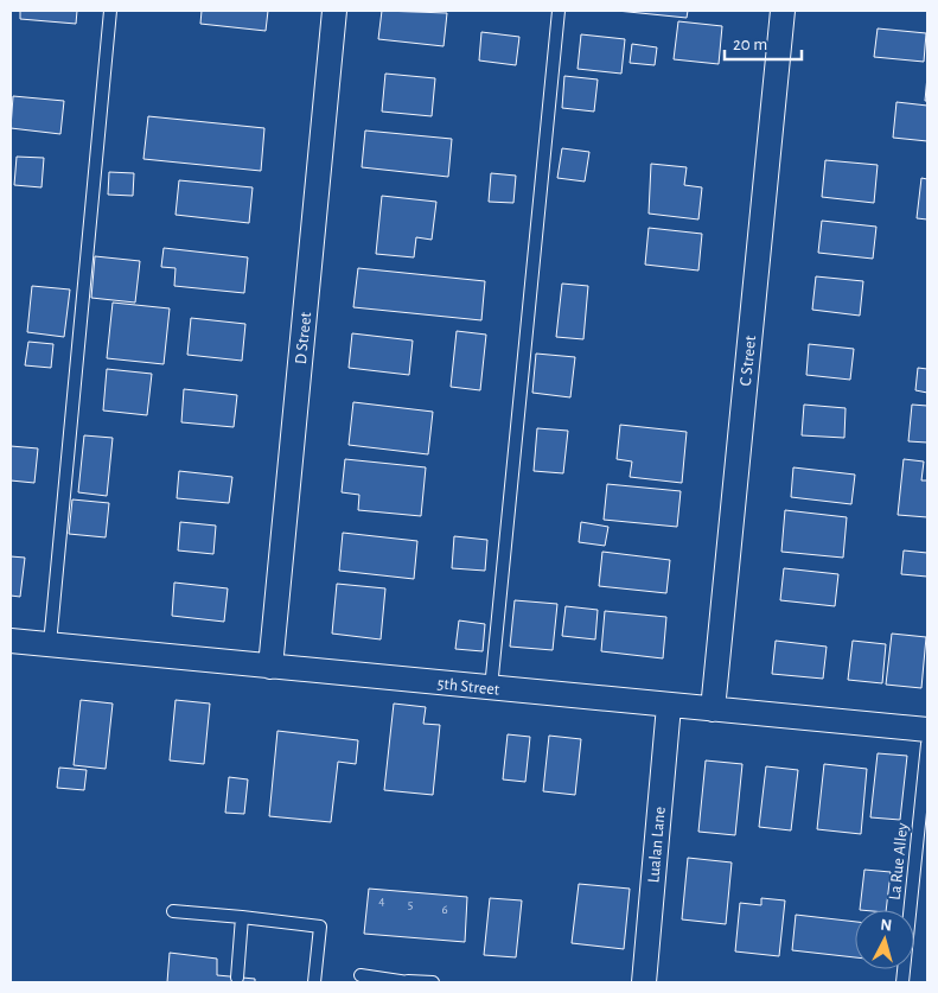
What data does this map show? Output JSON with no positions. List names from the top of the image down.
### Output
{
  "streets": {
    "street": [
      "D Street",
      "C Street",
      "5th Street",
      "Lualan Lane"
    ],
    "lane": ["La Rue Alley"]
  },
  "crossings": [
    ["D Street", "5th Street"],
    ["C Street", "5th Street"],
    ["5th Street", "Lualan Lane"]
  ],
  "house_numbers": ["4", "5", "6"],
  "scale_bar": "20 m",
  "north": "top"
}
